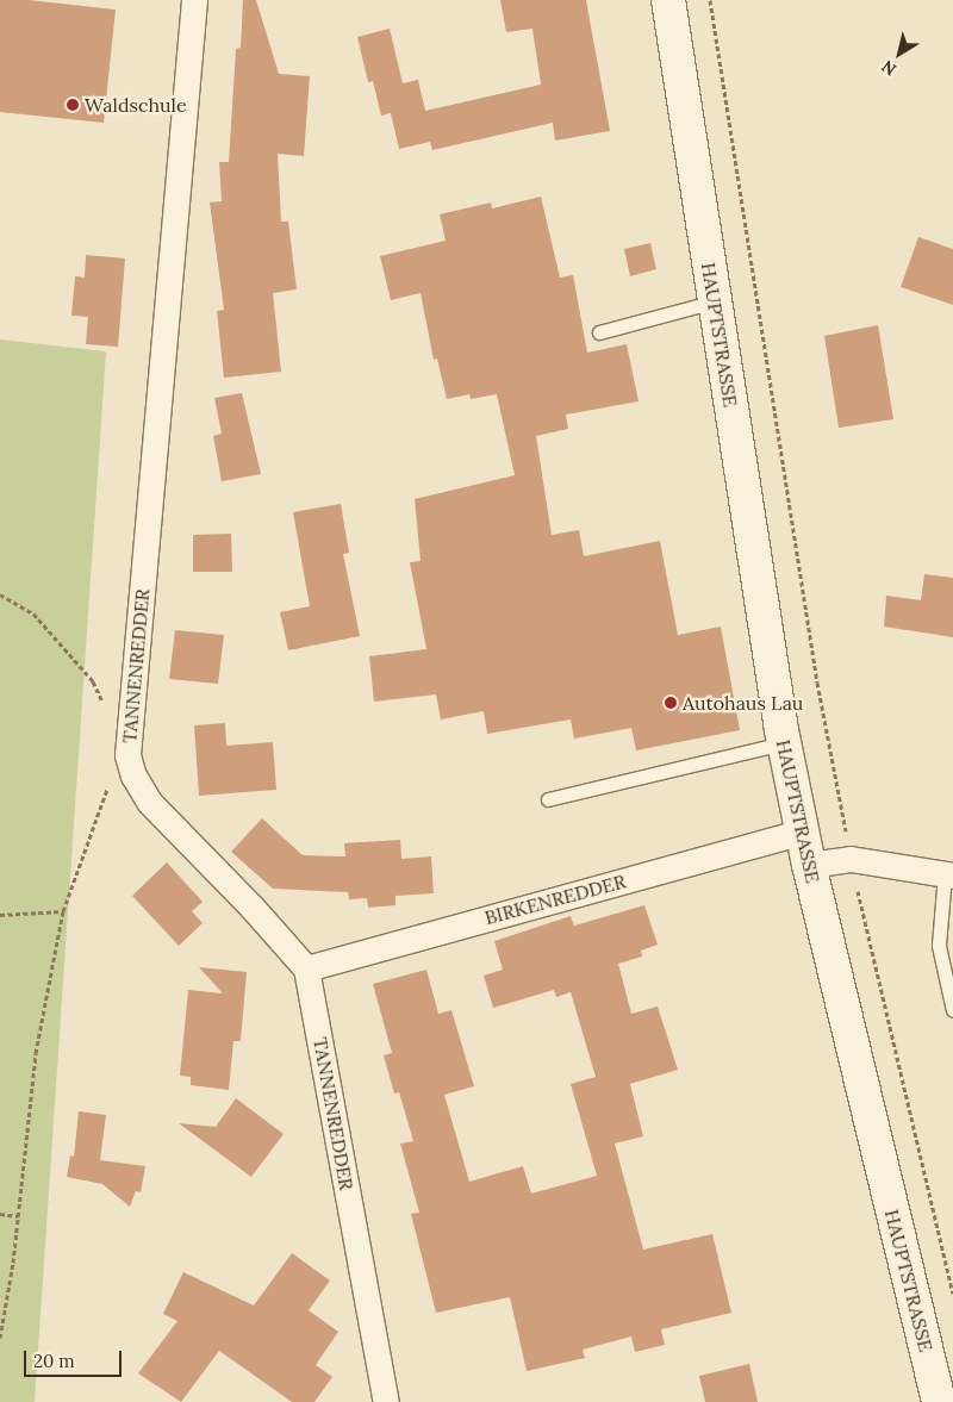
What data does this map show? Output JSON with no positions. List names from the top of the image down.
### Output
{
  "streets": {
    "main road": ["HAUPTSTRASSE"],
    "street": ["TANNENREDDER", "BIRKENREDDER"]
  },
  "crossings": [
    ["HAUPTSTRASSE", "BIRKENREDDER"],
    ["TANNENREDDER", "BIRKENREDDER"]
  ],
  "places": ["Waldschule", "Autohaus Lau"],
  "scale_bar": "20 m",
  "north": "bottom left"
}
